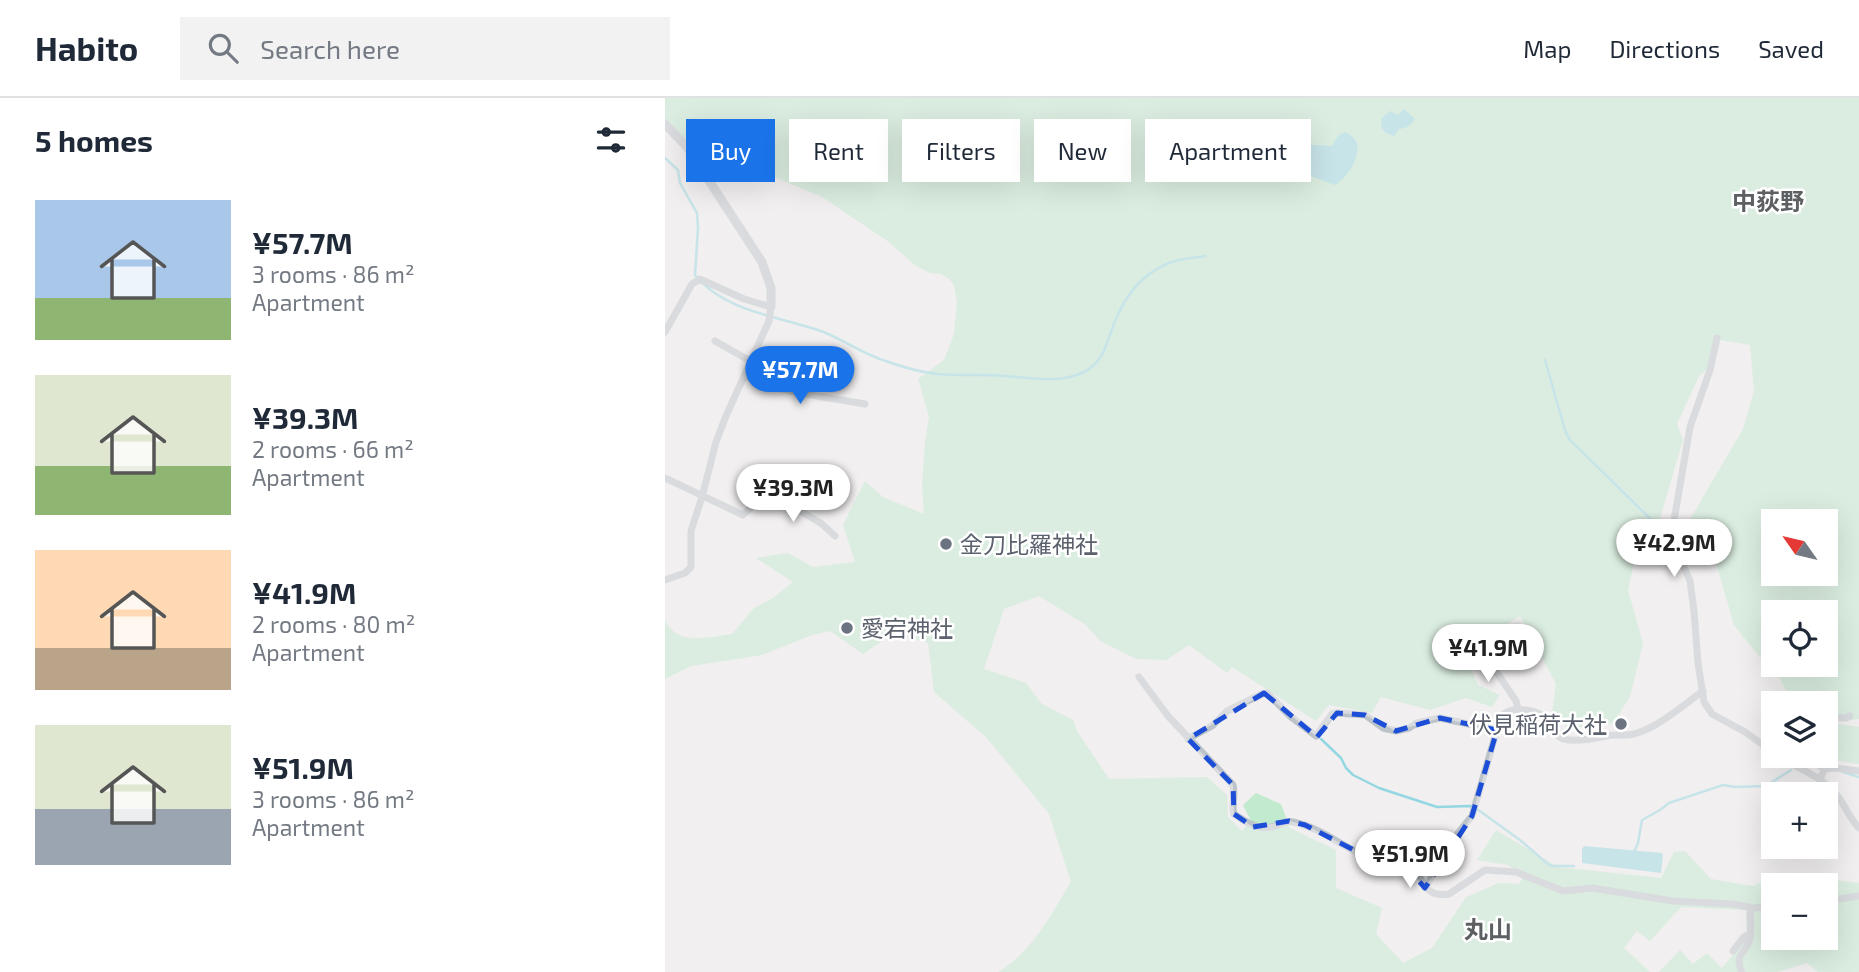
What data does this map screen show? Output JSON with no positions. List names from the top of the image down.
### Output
{
  "districts": ["中荻野", "丸山"],
  "places": ["金刀比羅神社", "愛宕神社", "伏見稲荷大社"],
  "north": "top left",
  "page": {
    "header": "Habito",
    "search": "Search here",
    "nav": ["Map", "Directions", "Saved"],
    "heading": "5 homes",
    "chip": [
      "Buy",
      "Rent",
      "Filters",
      "New",
      "Apartment"
    ],
    "list": [
      {
        "name": "¥57.7M",
        "note": "3 rooms · 86 m² · Apartment"
      },
      {
        "name": "¥39.3M",
        "note": "2 rooms · 66 m² · Apartment"
      },
      {
        "name": "¥41.9M",
        "note": "2 rooms · 80 m² · Apartment"
      },
      {
        "name": "¥51.9M",
        "note": "3 rooms · 86 m² · Apartment"
      }
    ],
    "price": [
      "¥57.7M",
      "¥39.3M",
      "¥42.9M",
      "¥41.9M",
      "¥51.9M"
    ],
    "map_buttons": ["+", "−"]
  }
}
